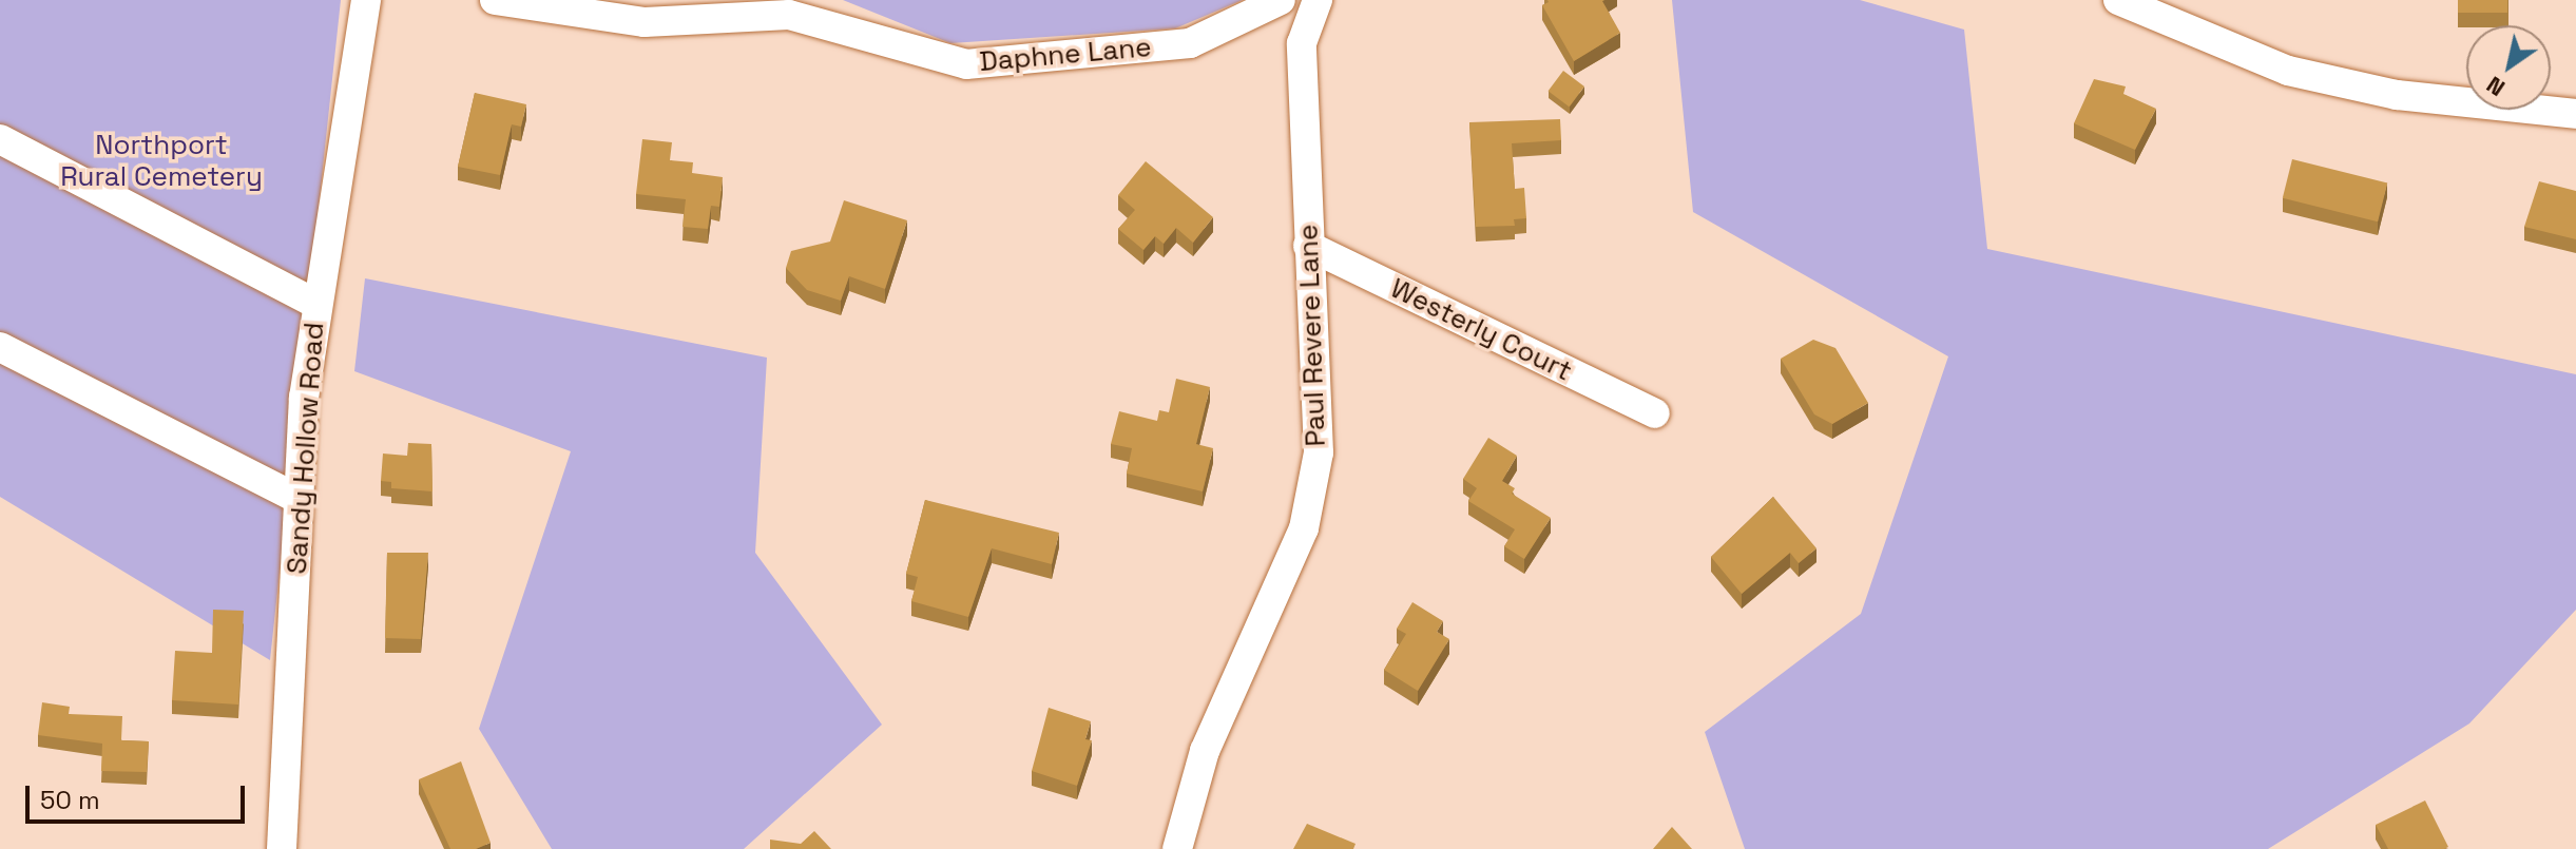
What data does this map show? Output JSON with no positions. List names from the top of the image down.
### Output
{
  "streets": {
    "street": [
      "Daphne Lane",
      "Westerly Court",
      "Paul Revere Lane",
      "Sandy Hollow Road"
    ]
  },
  "crossings": [
    ["Westerly Court", "Paul Revere Lane"]
  ],
  "parks": ["Northport Rural Cemetery"],
  "scale_bar": "50 m",
  "north": "bottom left"
}
